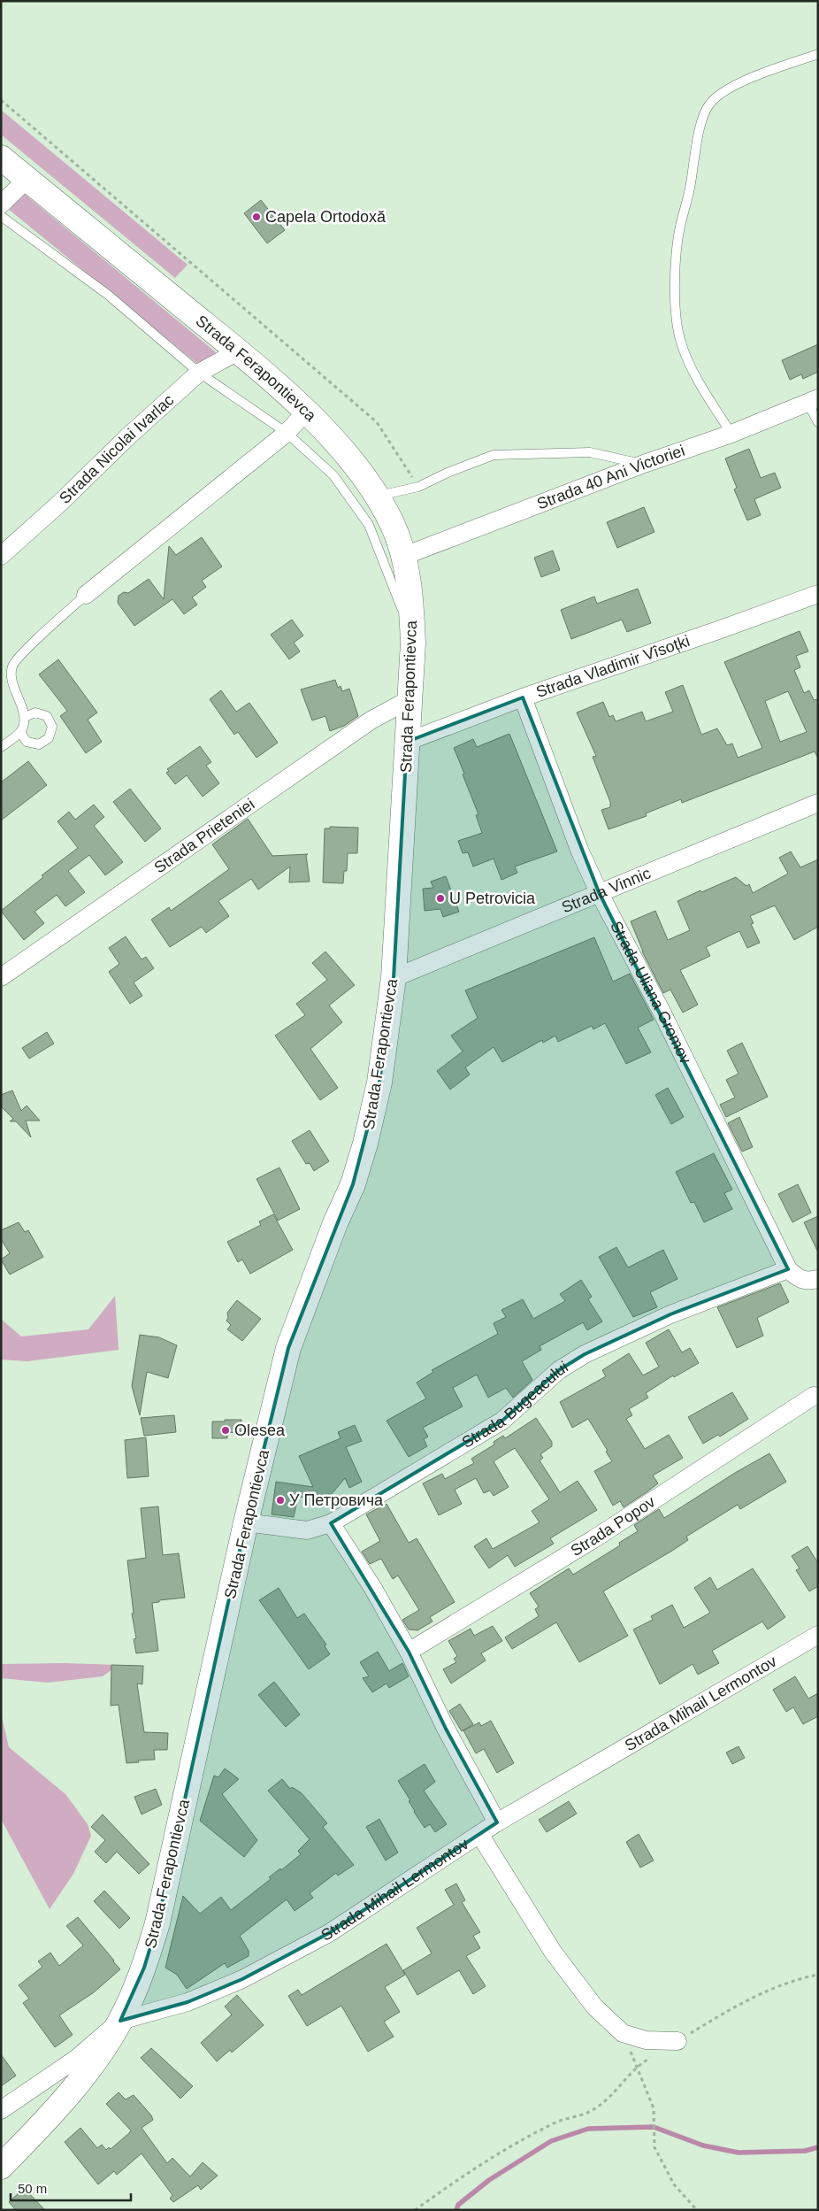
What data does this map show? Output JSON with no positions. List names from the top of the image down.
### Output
{
  "streets": {
    "main road": ["Strada Ferapontievca"],
    "street": [
      "Strada Nicolai Ivarlac",
      "Strada 40 Ani Victoriei",
      "Strada Vladimir Vîsoțki",
      "Strada Prieteniei",
      "Strada Vinnic",
      "Strada Uliana Gromov",
      "Strada Bugeacului",
      "Strada Popov",
      "Strada Mihail Lermontov"
    ]
  },
  "crossings": [
    ["Strada Ferapontievca", "Strada Nicolai Ivarlac"],
    ["Strada Ferapontievca", "Strada 40 Ani Victoriei"],
    ["Strada Ferapontievca", "Strada Vladimir Vîsoțki"],
    ["Strada Ferapontievca", "Strada Prieteniei"],
    ["Strada Ferapontievca", "Strada Vinnic"],
    ["Strada Ferapontievca", "Strada Bugeacului"],
    ["Strada Ferapontievca", "Strada Mihail Lermontov"],
    ["Strada Vladimir Vîsoțki", "Strada Uliana Gromov"],
    ["Strada Vinnic", "Strada Uliana Gromov"],
    ["Strada Uliana Gromov", "Strada Bugeacului"]
  ],
  "places": [
    "Capela Ortodoxă",
    "U Petrovicia",
    "Olesea",
    "У Петровича"
  ],
  "scale_bar": "50 m"
}
